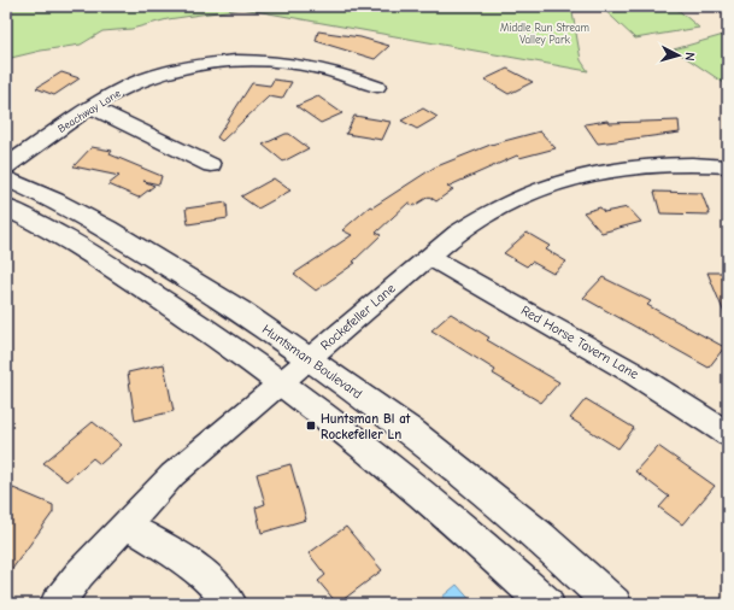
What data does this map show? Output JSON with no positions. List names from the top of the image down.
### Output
{
  "streets": {
    "street": [
      "Beachway Lane",
      "Rockefeller Lane",
      "Red Horse Tavern Lane",
      "Huntsman Boulevard"
    ]
  },
  "crossings": [
    ["Rockefeller Lane", "Red Horse Tavern Lane"],
    ["Rockefeller Lane", "Huntsman Boulevard"]
  ],
  "parks": ["Middle Run Stream Valley Park"],
  "places": {
    "transit": ["Huntsman Bl at Rockefeller Ln"]
  },
  "north": "right"
}
